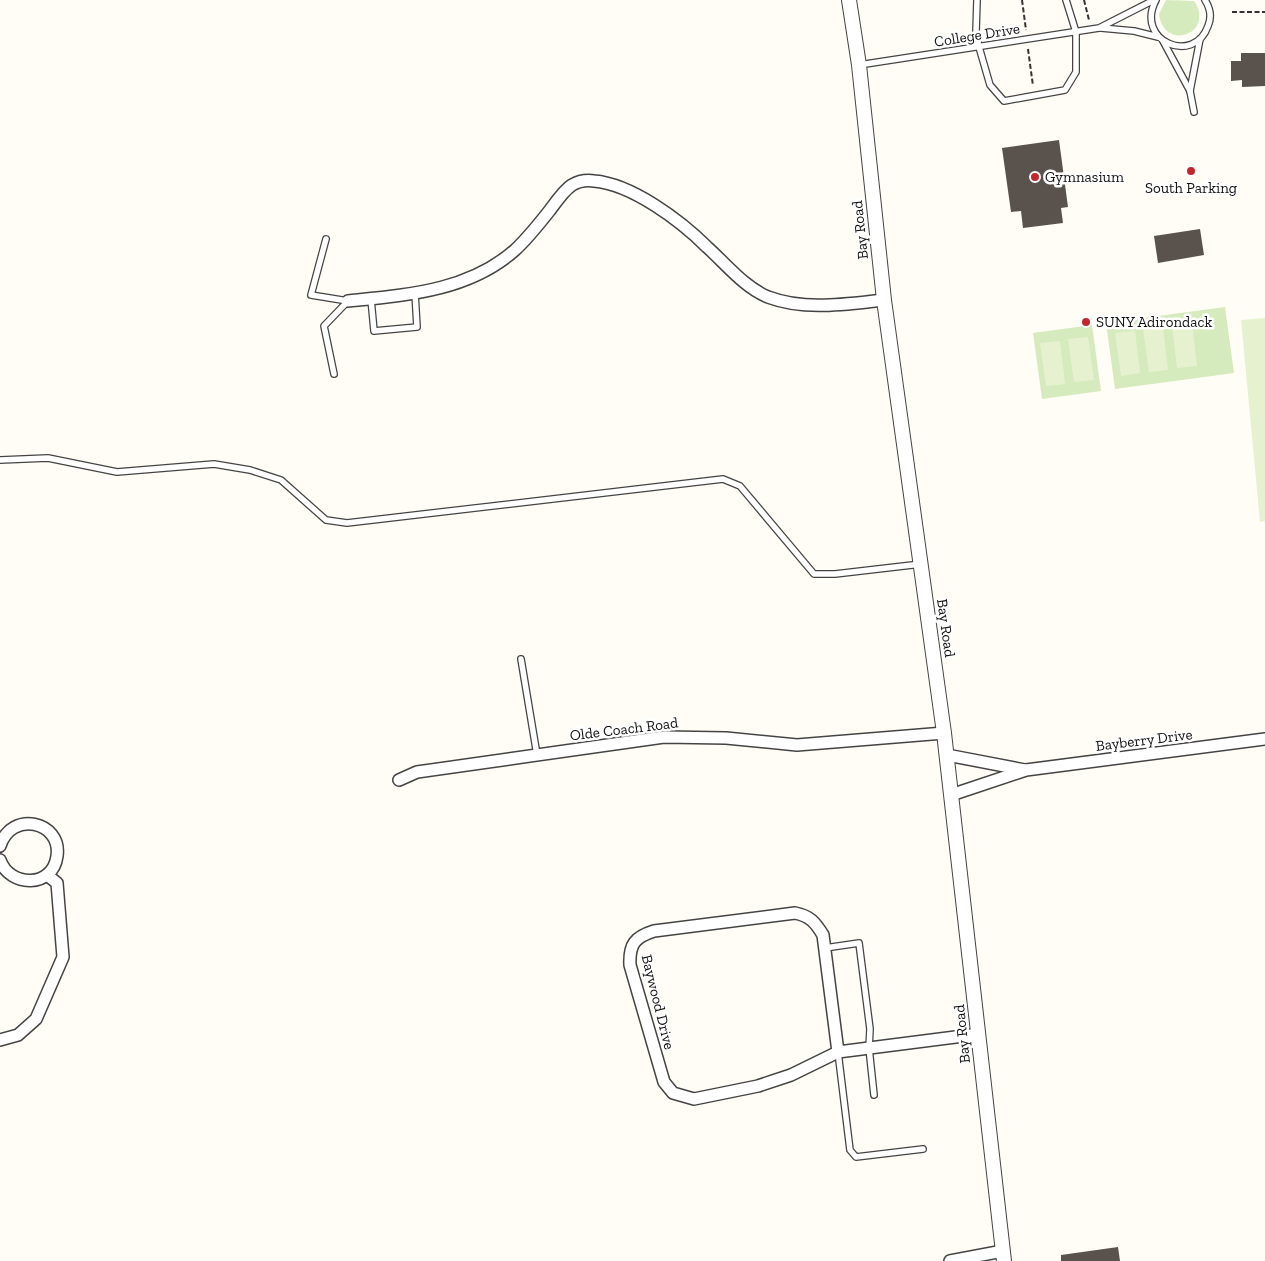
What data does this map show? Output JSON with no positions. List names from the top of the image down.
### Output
{
  "streets": {
    "street": [
      "Bay Road",
      "Olde Coach Road",
      "Bayberry Drive",
      "Baywood Drive"
    ],
    "lane": ["College Drive"]
  },
  "crossings": [
    ["College Drive", "Bay Road"],
    ["Bay Road", "Olde Coach Road"],
    ["Bay Road", "Bayberry Drive"],
    ["Bay Road", "Baywood Drive"]
  ],
  "places": ["South Parking", "Gymnasium", "SUNY Adirondack"]
}
